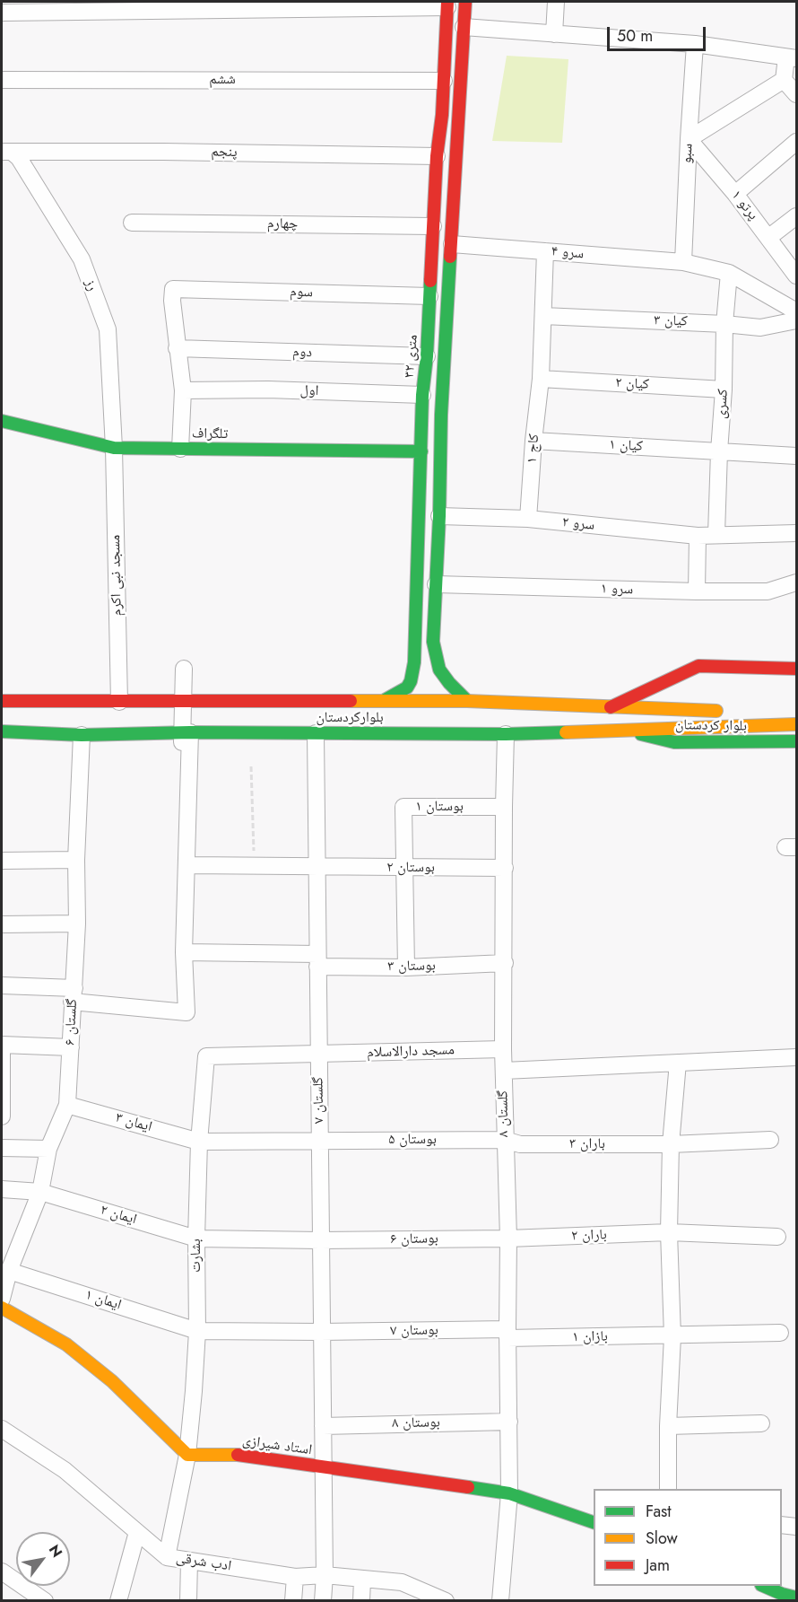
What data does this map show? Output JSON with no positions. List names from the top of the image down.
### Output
{
  "streets": {
    "main road": [
      "۳۲ متری",
      "تلگراف",
      "بلوارکردستان",
      "بلوار کردستان",
      "استاد شیرازی"
    ],
    "street": [
      "ششم",
      "پنجم",
      "سبو",
      "پرتو ۱",
      "چهارم",
      "سرو ۴",
      "رز",
      "سوم",
      "کیان ۳",
      "دوم",
      "کیان ۲",
      "اول",
      "کسری",
      "کیان ۱",
      "کاج ۱",
      "سرو ۲",
      "مسجد نبی اکرم",
      "سرو ۱",
      "بوستان ۱",
      "بوستان ۲",
      "بوستان ۳",
      "گلستان ۶",
      "مسجد دارالاسلام",
      "گلستان ۷",
      "گلستان ۸",
      "ایمان ۳",
      "بوستان ۵",
      "باران ۳",
      "ایمان ۲",
      "باران ۲",
      "بوستان ۶",
      "بشارت",
      "ایمان ۱",
      "بوستان ۷",
      "بازان ۱",
      "بوستان ۸",
      "ادب شرقی"
    ]
  },
  "crossings": [
    ["ششم", "۳۲ متری"],
    ["پنجم", "رز"],
    ["پنجم", "۳۲ متری"],
    ["سبو", "پرتو ۱"],
    ["سبو", "سرو ۴"],
    ["چهارم", "۳۲ متری"],
    ["سرو ۴", "۳۲ متری"],
    ["سرو ۴", "کسری"],
    ["سرو ۴", "کاج ۱"],
    ["رز", "تلگراف"],
    ["رز", "مسجد نبی اکرم"],
    ["سوم", "دوم"],
    ["سوم", "۳۲ متری"],
    ["کیان ۳", "کسری"],
    ["کیان ۳", "کاج ۱"],
    ["دوم", "۳۲ متری"],
    ["۳۲ متری", "اول"],
    ["۳۲ متری", "تلگراف"],
    ["۳۲ متری", "سرو ۲"],
    ["۳۲ متری", "سرو ۱"],
    ["۳۲ متری", "بلوارکردستان"],
    ["کیان ۲", "کسری"],
    ["کیان ۲", "کاج ۱"],
    ["کسری", "کیان ۱"],
    ["کسری", "سرو ۲"],
    ["تلگراف", "مسجد نبی اکرم"],
    ["کیان ۱", "کاج ۱"],
    ["کاج ۱", "سرو ۲"],
    ["مسجد نبی اکرم", "بلوارکردستان"],
    ["بلوارکردستان", "بلوار کردستان"],
    ["بلوارکردستان", "گلستان ۶"],
    ["بلوارکردستان", "گلستان ۷"],
    ["بلوارکردستان", "گلستان ۸"],
    ["بوستان ۱", "بوستان ۲"],
    ["بوستان ۱", "گلستان ۸"],
    ["بوستان ۲", "گلستان ۷"],
    ["بوستان ۲", "گلستان ۸"],
    ["بوستان ۳", "گلستان ۷"],
    ["بوستان ۳", "گلستان ۸"],
    ["گلستان ۶", "ایمان ۳"],
    ["گلستان ۶", "ایمان ۲"],
    ["گلستان ۶", "ایمان ۱"],
    ["مسجد دارالاسلام", "گلستان ۷"],
    ["مسجد دارالاسلام", "گلستان ۸"],
    ["مسجد دارالاسلام", "بشارت"],
    ["گلستان ۷", "ایمان ۳"],
    ["گلستان ۷", "بوستان ۵"],
    ["گلستان ۷", "ایمان ۲"],
    ["گلستان ۷", "بوستان ۶"],
    ["گلستان ۷", "ایمان ۱"],
    ["گلستان ۷", "بوستان ۷"],
    ["گلستان ۷", "بوستان ۸"],
    ["گلستان ۷", "استاد شیرازی"],
    ["گلستان ۷", "ادب شرقی"],
    ["گلستان ۸", "بوستان ۵"],
    ["گلستان ۸", "باران ۳"],
    ["گلستان ۸", "باران ۲"],
    ["گلستان ۸", "بوستان ۶"],
    ["گلستان ۸", "بوستان ۷"],
    ["گلستان ۸", "بازان ۱"],
    ["گلستان ۸", "بوستان ۸"],
    ["گلستان ۸", "استاد شیرازی"],
    ["ایمان ۳", "بوستان ۵"],
    ["ایمان ۳", "بشارت"],
    ["بوستان ۵", "باران ۳"],
    ["ایمان ۲", "بوستان ۶"],
    ["ایمان ۲", "بشارت"],
    ["باران ۲", "بوستان ۶"],
    ["بشارت", "ایمان ۱"],
    ["بشارت", "استاد شیرازی"],
    ["بشارت", "ادب شرقی"],
    ["ایمان ۱", "بوستان ۷"],
    ["بوستان ۷", "بازان ۱"]
  ],
  "legend": ["Fast", "Slow", "Jam"],
  "scale_bar": "50 m",
  "north": "top right"
}
